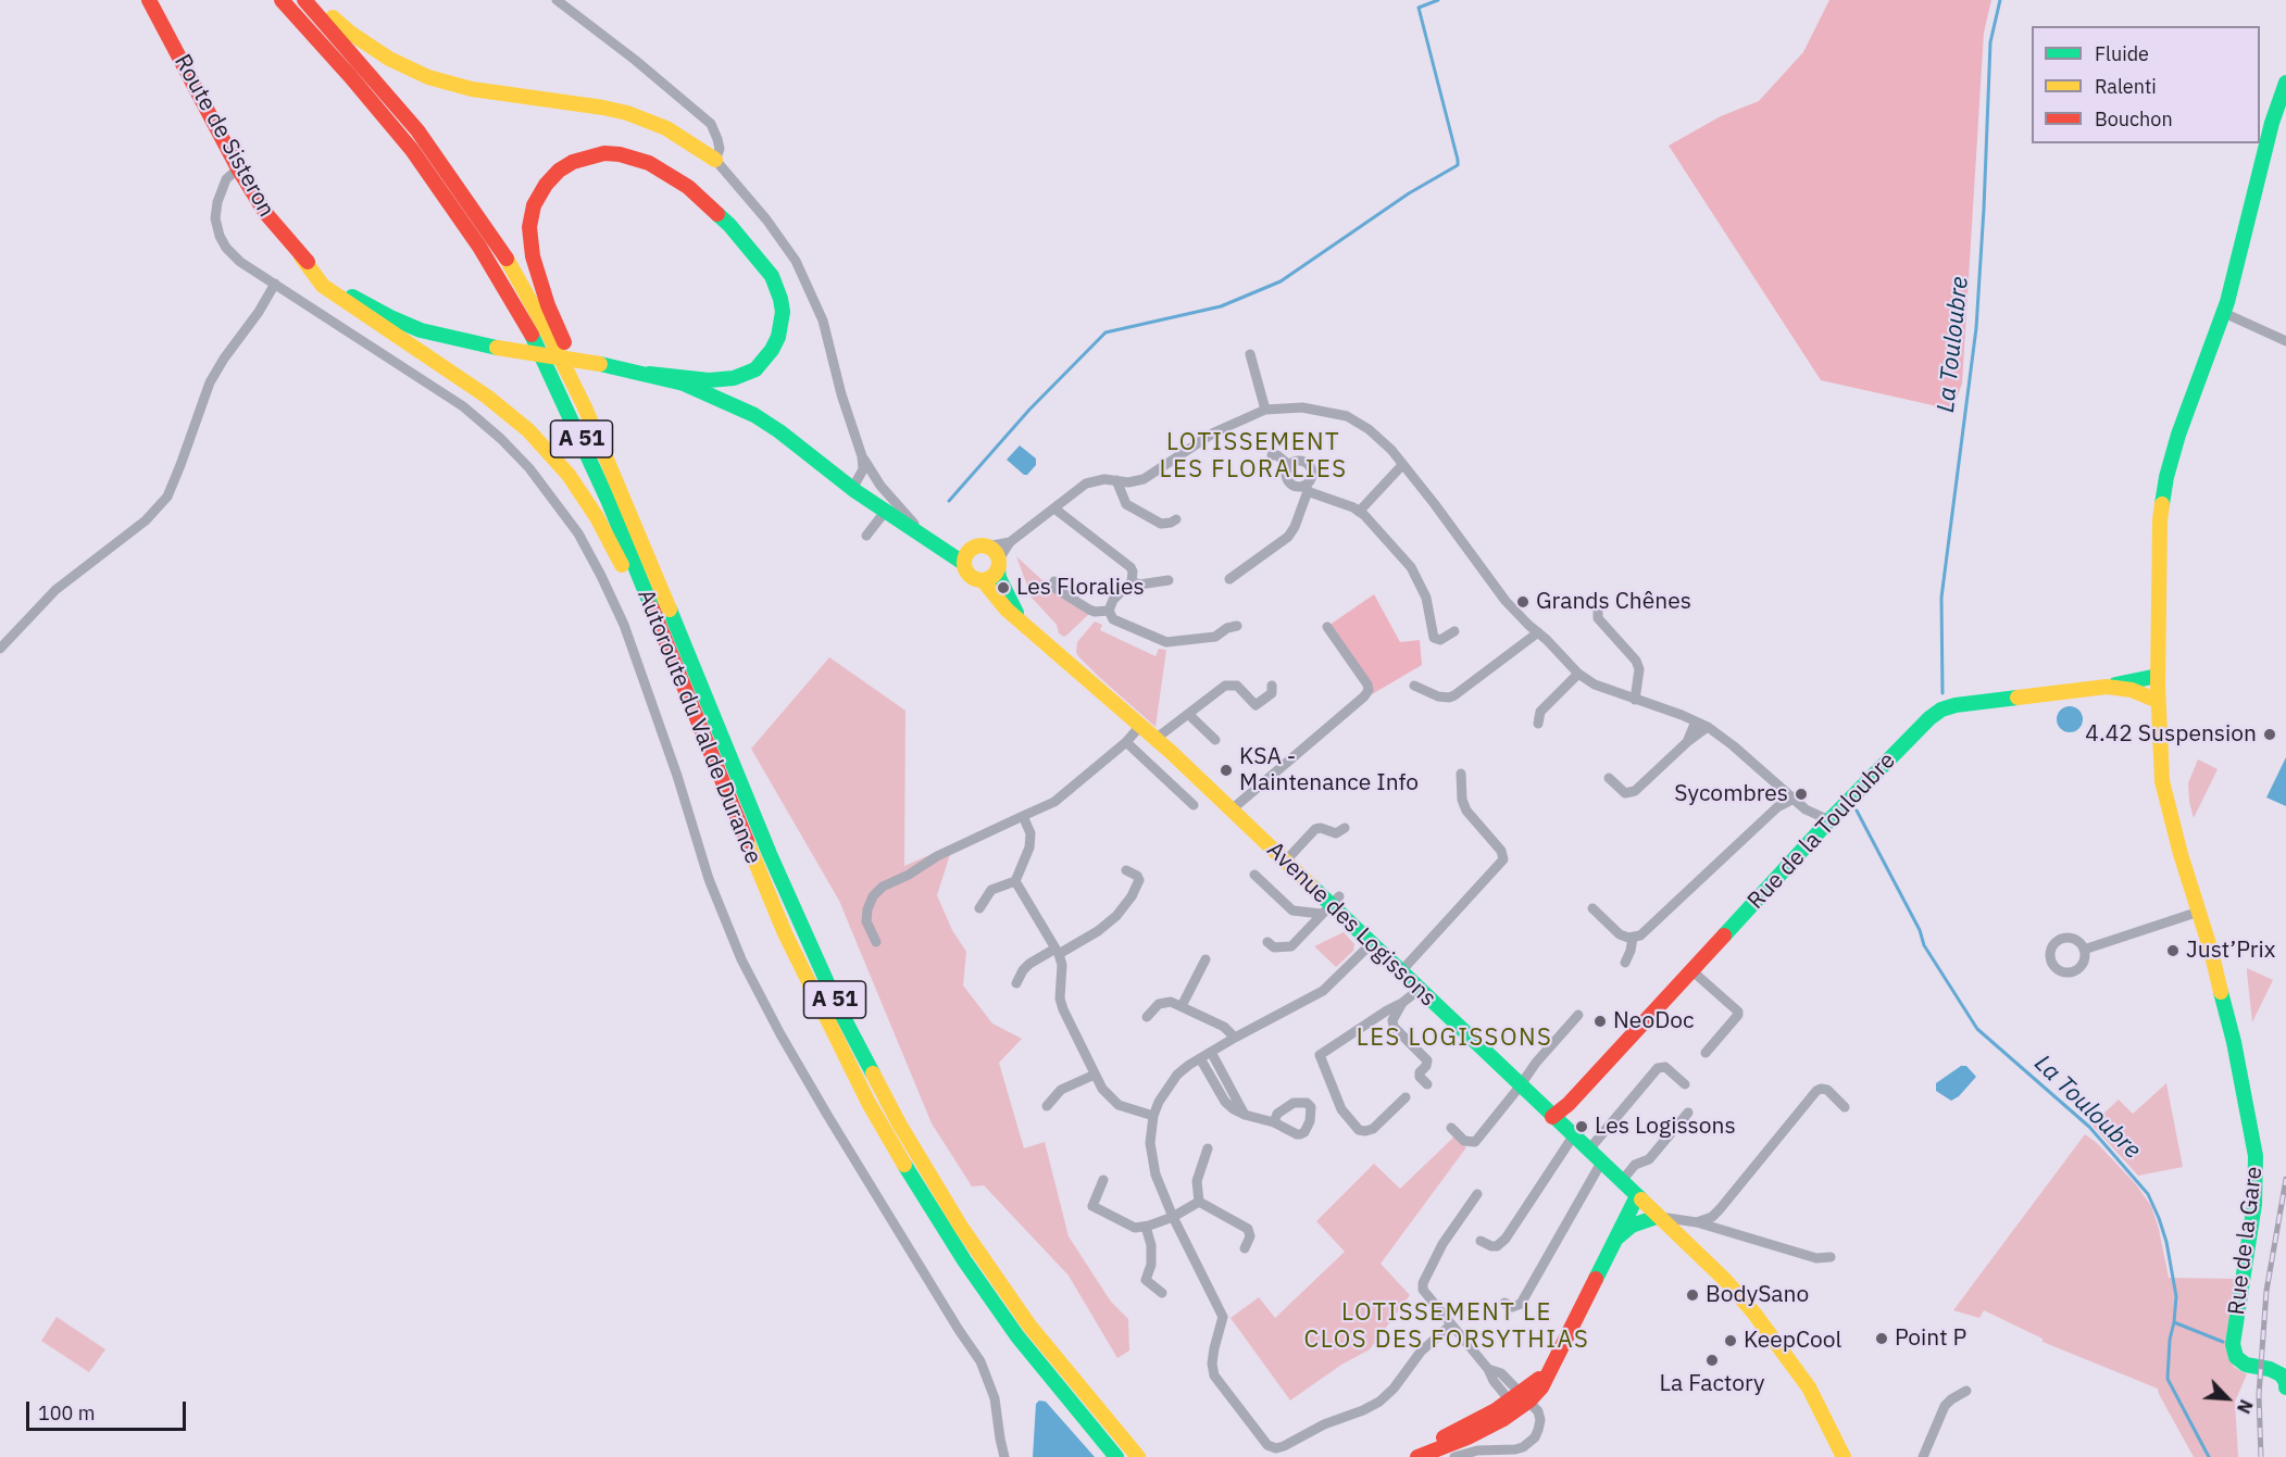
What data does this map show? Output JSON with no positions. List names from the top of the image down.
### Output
{
  "streets": {
    "main road": [
      "Route de Sisteron",
      "A 51",
      "Autoroute du Val de Durance",
      "Rue de la Touloubre",
      "Avenue des Logissons",
      "Rue de la Gare"
    ]
  },
  "crossings": [
    ["Rue de la Touloubre", "Avenue des Logissons"],
    ["Rue de la Touloubre", "Rue de la Gare"]
  ],
  "districts": ["LOTISSEMENT LES FLORALIES", "LES LOGISSONS", "LOTISSEMENT LE CLOS DES FORSYTHIAS"],
  "water": ["La Touloubre"],
  "places": [
    "Les Floralies",
    "Grands Chênes",
    "4.42 Suspension",
    "KSA - Maintenance Info",
    "Sycombres",
    "Just’Prix",
    "NeoDoc",
    "Les Logissons",
    "BodySano",
    "Point P",
    "KeepCool",
    "La Factory"
  ],
  "legend": ["Fluide", "Ralenti", "Bouchon"],
  "scale_bar": "100 m",
  "north": "bottom right"
}
